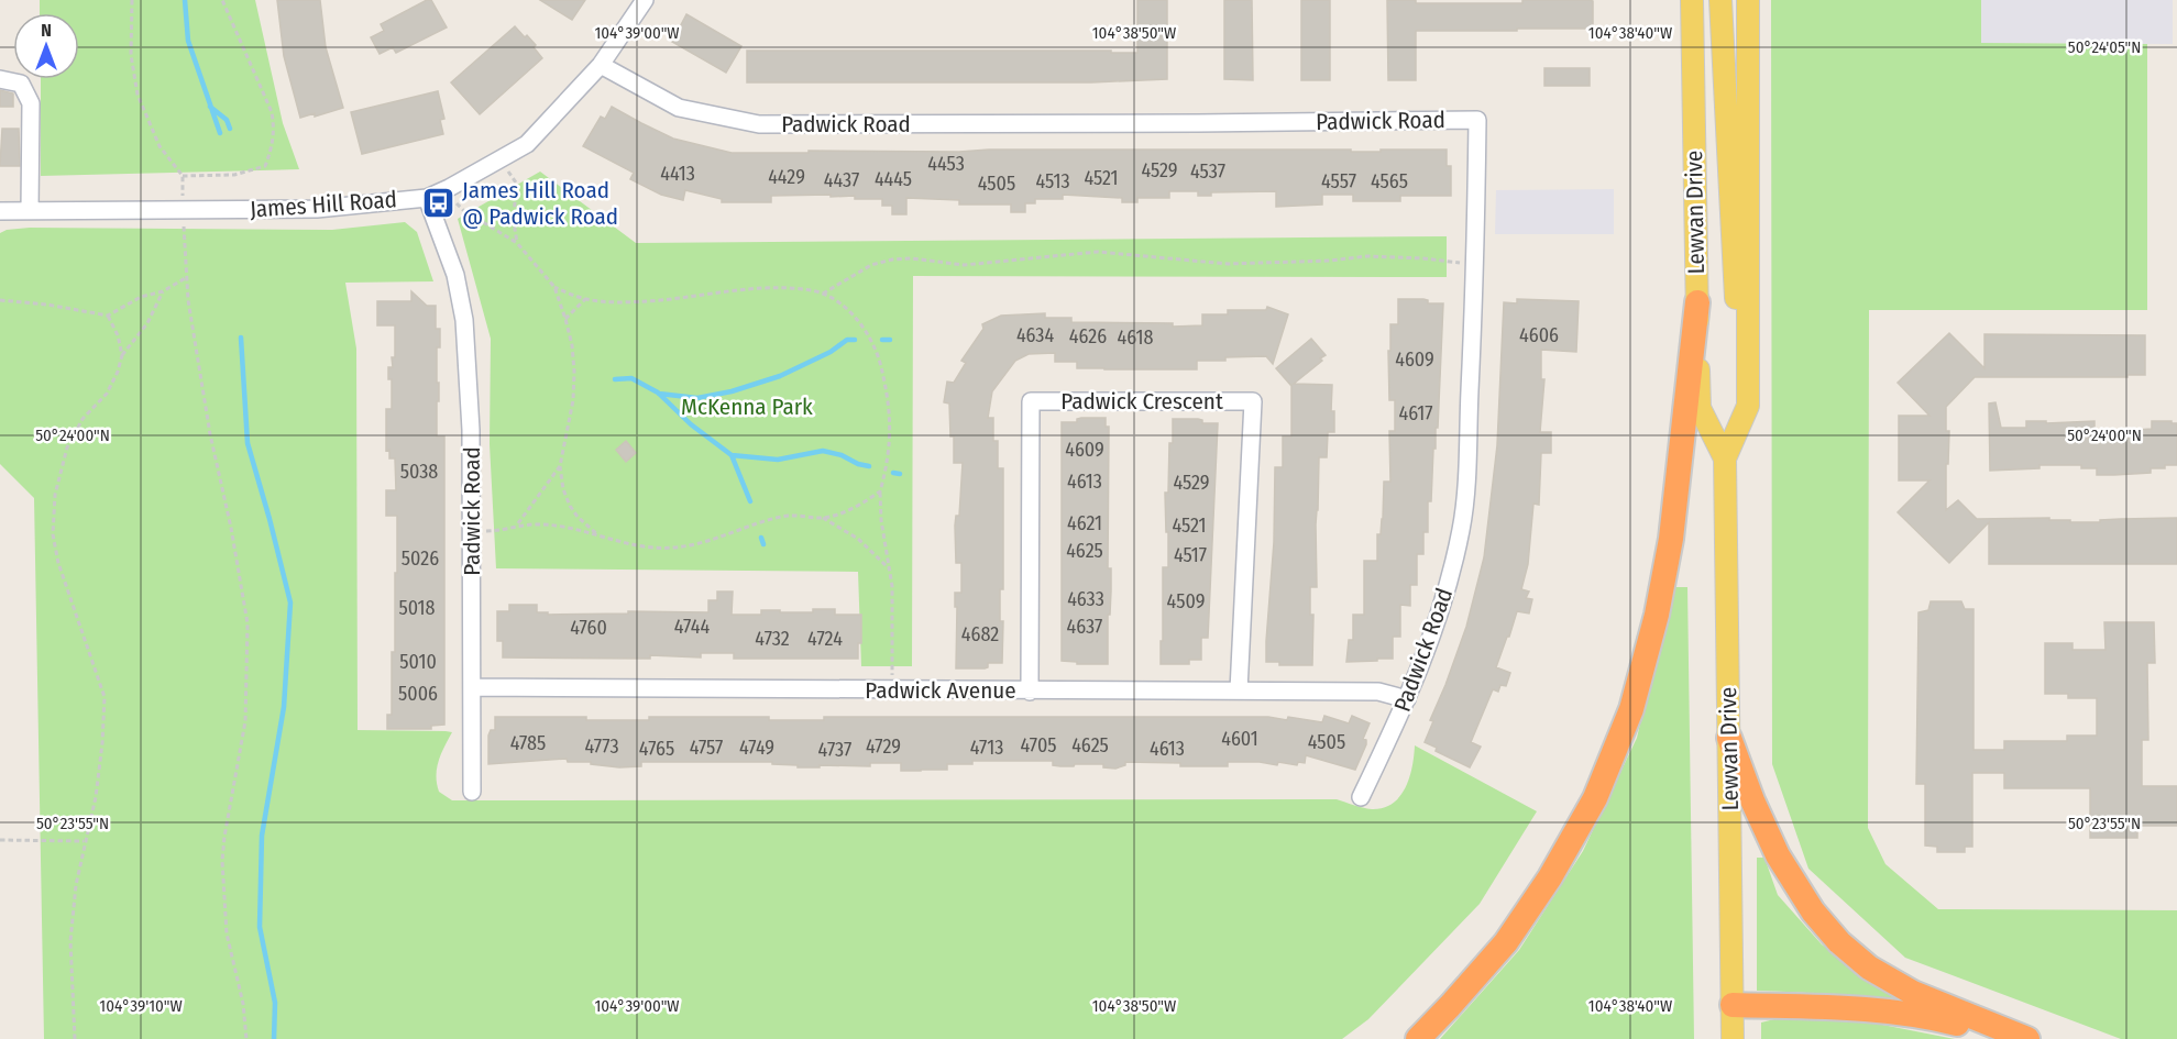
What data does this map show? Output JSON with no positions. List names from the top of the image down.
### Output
{
  "streets": {
    "main road": ["Lewvan Drive"],
    "street": [
      "Padwick Road",
      "James Hill Road",
      "Padwick Crescent",
      "Padwick Avenue"
    ]
  },
  "crossings": [
    ["Padwick Road", "James Hill Road"],
    ["Padwick Road", "Padwick Avenue"],
    ["Padwick Crescent", "Padwick Avenue"]
  ],
  "parks": ["McKenna Park"],
  "places": {
    "bus stop": ["James Hill Road @ Padwick Road"]
  },
  "house_numbers": [
    "4453",
    "4529",
    "4537",
    "4413",
    "4429",
    "4521",
    "4445",
    "4437",
    "4513",
    "4557",
    "4565",
    "4505",
    "4634",
    "4606",
    "4626",
    "4618",
    "4609",
    "4617",
    "4609",
    "5038",
    "4613",
    "4529",
    "4621",
    "4521",
    "4625",
    "4517",
    "5026",
    "4633",
    "4509",
    "5018",
    "4744",
    "4637",
    "4760",
    "4682",
    "4732",
    "4724",
    "5010",
    "5006",
    "4601",
    "4505",
    "4785",
    "4705",
    "4625",
    "4773",
    "4729",
    "4757",
    "4749",
    "4713",
    "4765",
    "4613",
    "4737"
  ],
  "north": "top",
  "coordinates": [
    "104°39'00\"W",
    "104°38'50\"W",
    "104°38'40\"W",
    "50°24'05\"N",
    "50°24'00\"N",
    "50°23'55\"N",
    "104°39'10\"W"
  ]
}
